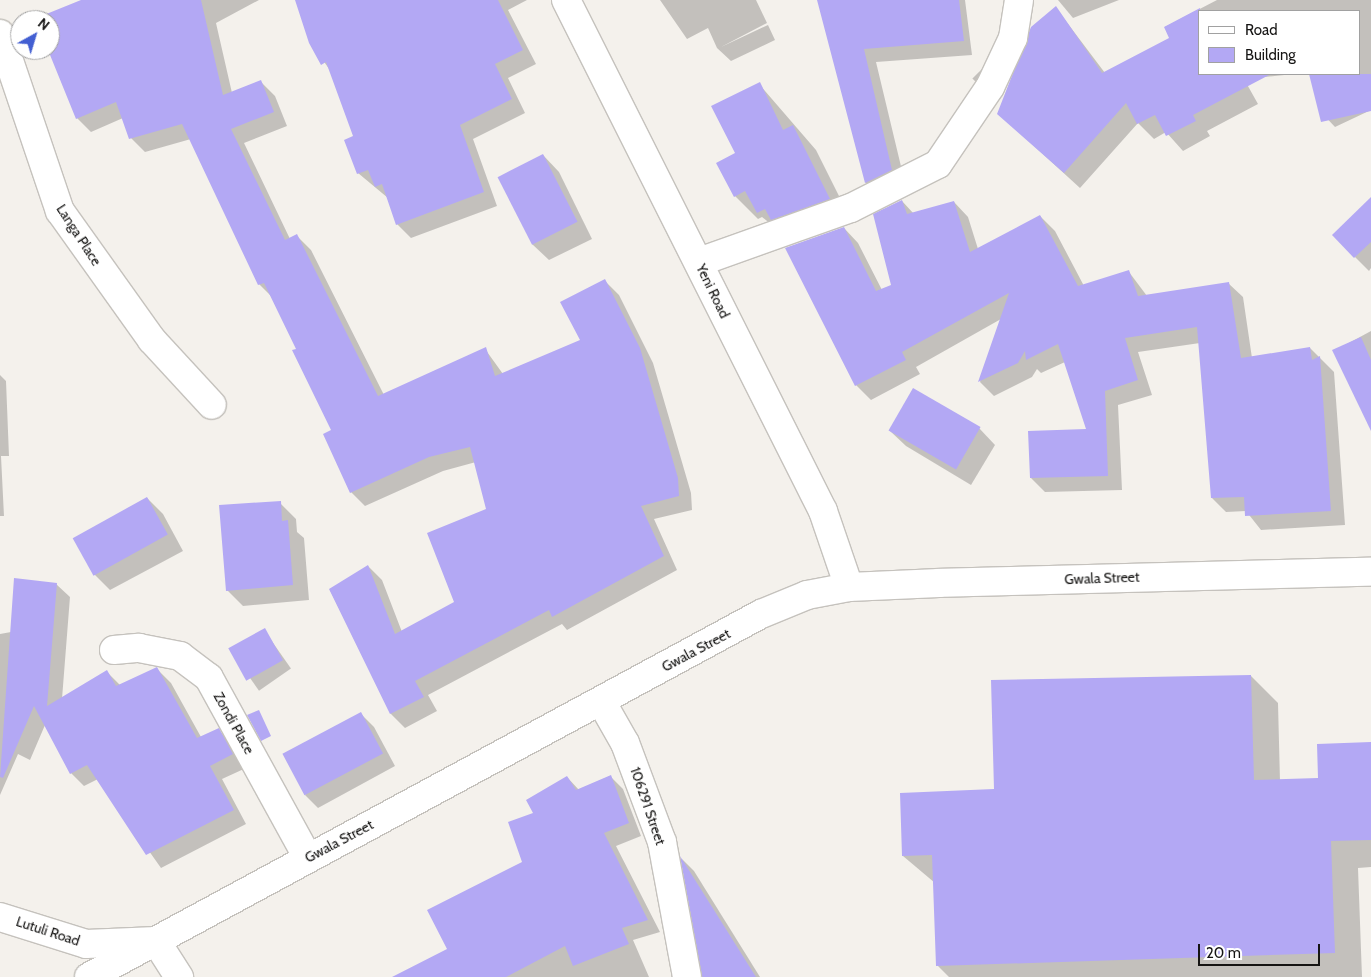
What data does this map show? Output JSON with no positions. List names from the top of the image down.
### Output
{
  "streets": {
    "street": [
      "Langa Place",
      "Yeni Road",
      "Gwala Street",
      "Zondi Place",
      "106291 Street",
      "Lutuli Road"
    ]
  },
  "crossings": [
    ["Yeni Road", "Gwala Street"],
    ["Gwala Street", "Zondi Place"],
    ["Gwala Street", "106291 Street"],
    ["Gwala Street", "Lutuli Road"]
  ],
  "legend": ["Road", "Building"],
  "scale_bar": "20 m",
  "north": "top right"
}
